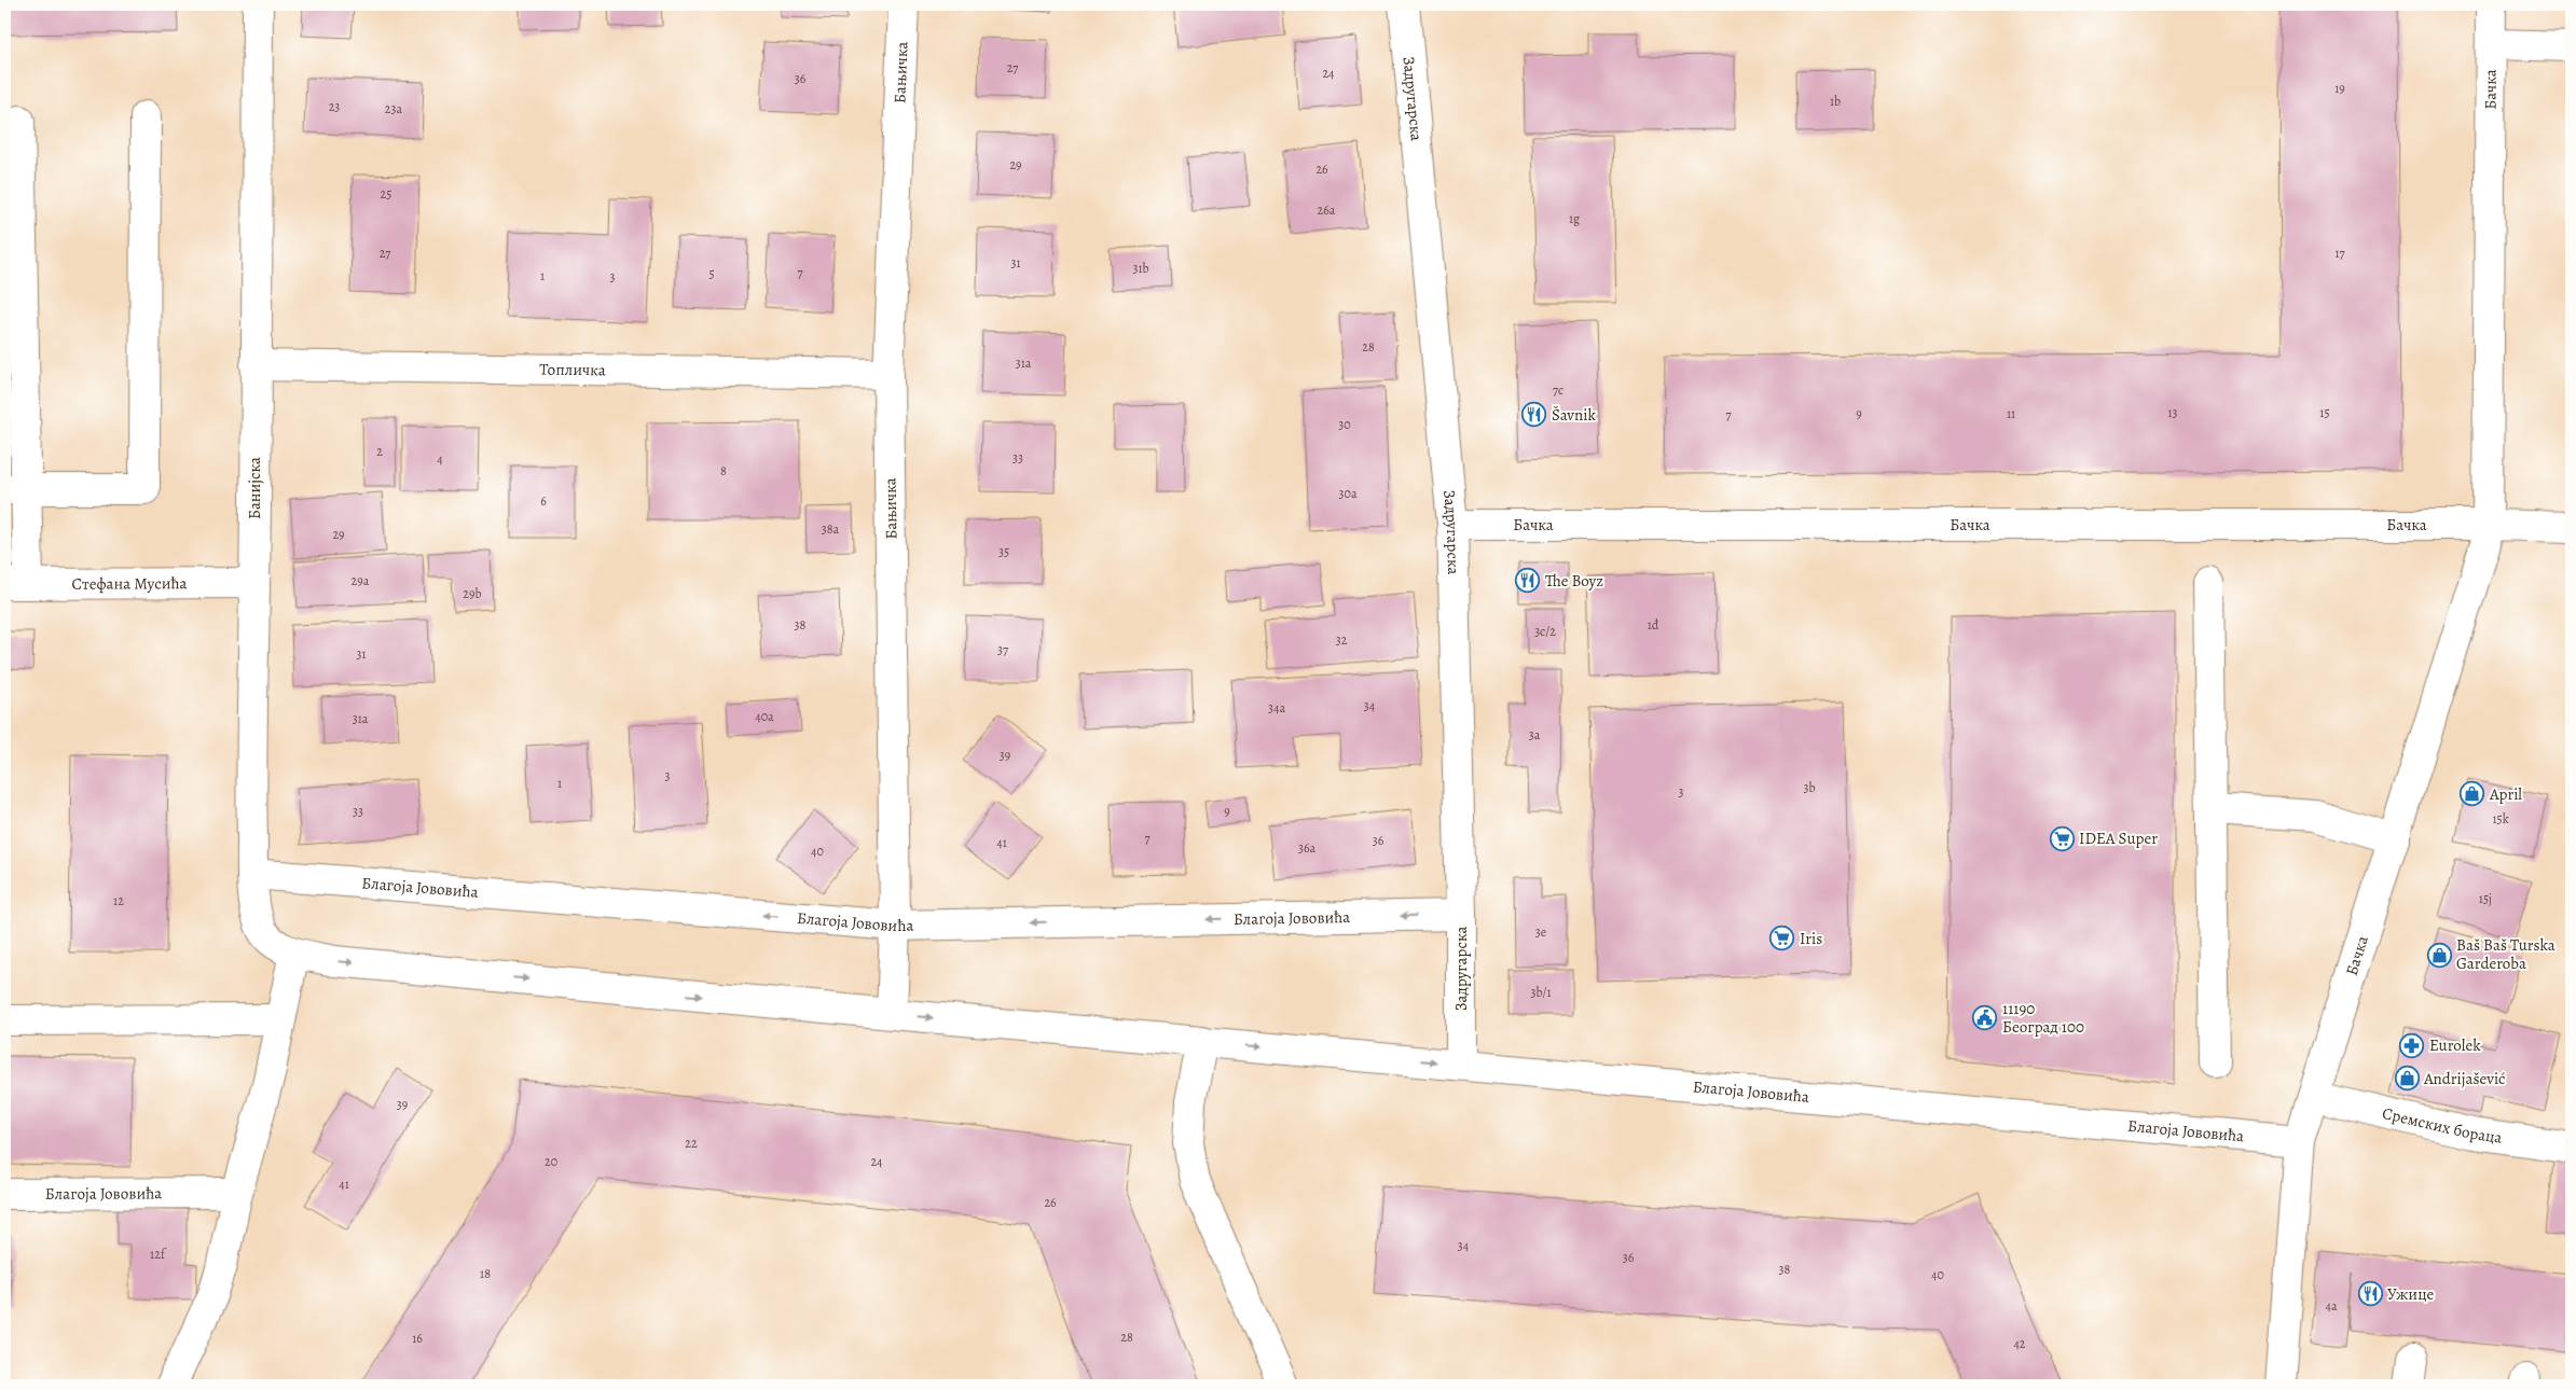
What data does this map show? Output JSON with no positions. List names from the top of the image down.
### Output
{
  "streets": {
    "street": [
      "Бањичка",
      "Бачка",
      "Задругарска",
      "Топличка",
      "Банијска",
      "Стефана Мусића",
      "Благоја Јововића",
      "Сремских бораца"
    ]
  },
  "crossings": [
    ["Бањичка", "Топличка"],
    ["Бањичка", "Благоја Јововића"],
    ["Бачка", "Задругарска"],
    ["Бачка", "Благоја Јововића"],
    ["Бачка", "Сремских бораца"],
    ["Задругарска", "Благоја Јововића"],
    ["Топличка", "Банијска"],
    ["Банијска", "Стефана Мусића"],
    ["Банијска", "Благоја Јововића"]
  ],
  "places": {
    "restaurant": ["Šavnik", "The Boyz", "Ужице"],
    "shop": ["April", "Baš Baš Turska Garderoba", "Andrijašević"],
    "supermarket": ["IDEA Super", "Iris"],
    "public building": ["11190 Београд 100"],
    "pharmacy": ["Eurolek"]
  },
  "house_numbers": [
    "27",
    "24",
    "36",
    "19",
    "1b",
    "23",
    "23a",
    "29",
    "26",
    "25",
    "26a",
    "1g",
    "27",
    "17",
    "31",
    "31b",
    "7",
    "5",
    "1",
    "3",
    "28",
    "31a",
    "7c",
    "13",
    "15",
    "9",
    "11",
    "7",
    "30",
    "2",
    "33",
    "4",
    "8",
    "30a",
    "6",
    "38a",
    "29",
    "35",
    "29a",
    "29b",
    "38",
    "1đ",
    "3c/2",
    "32",
    "37",
    "31",
    "34",
    "34a",
    "40a",
    "31a",
    "3a",
    "39",
    "3",
    "1",
    "3b",
    "3",
    "33",
    "9",
    "15k",
    "7",
    "36",
    "41",
    "36a",
    "40",
    "15j",
    "12",
    "3e",
    "3b/1",
    "39",
    "22",
    "20",
    "24",
    "41",
    "26",
    "34",
    "12f",
    "36",
    "38",
    "18",
    "40",
    "4a",
    "28",
    "16",
    "42"
  ]
}
